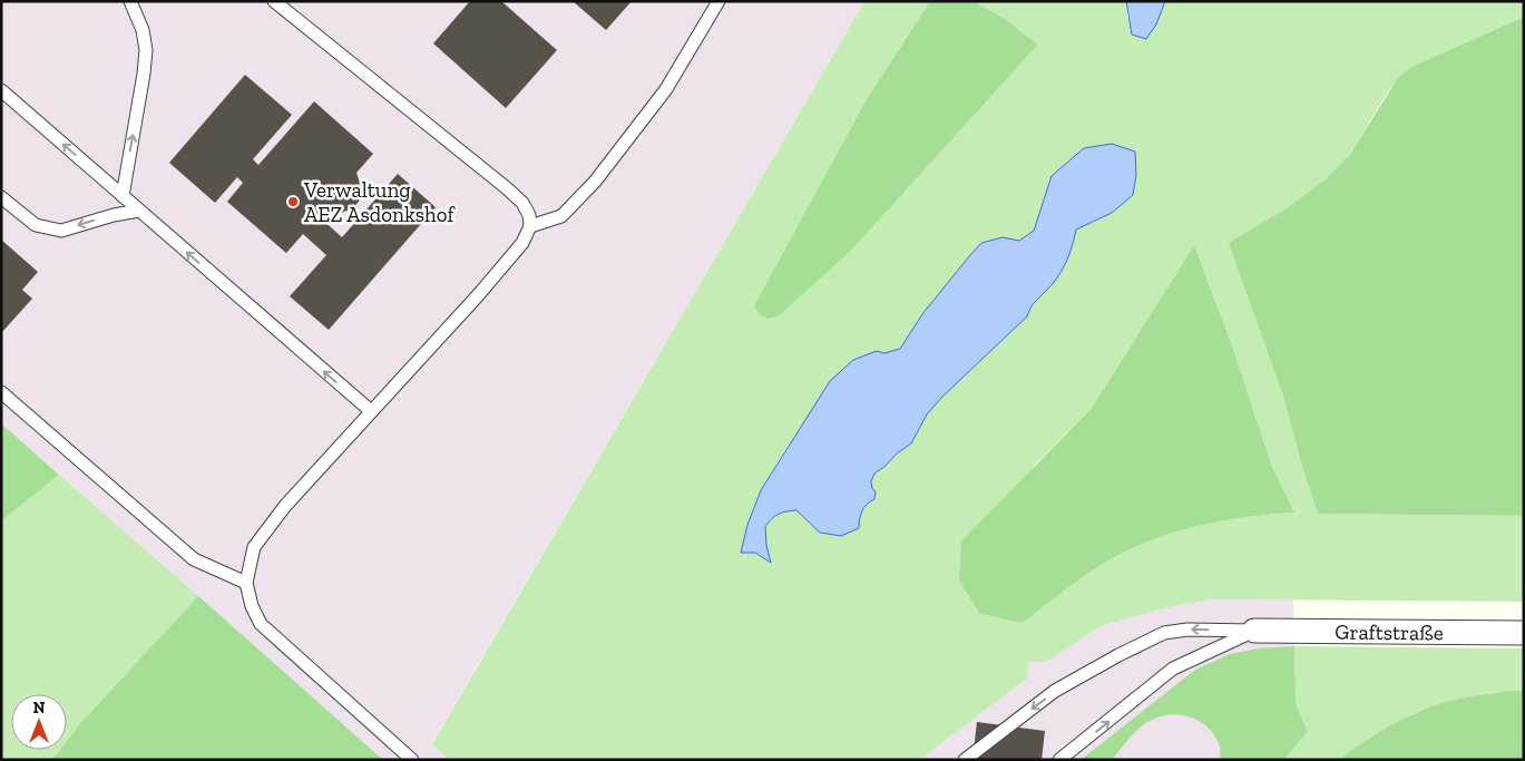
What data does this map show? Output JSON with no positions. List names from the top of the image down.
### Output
{
  "streets": {
    "street": ["Graftstraße"]
  },
  "places": ["Verwaltung AEZ Asdonkshof"],
  "north": "top"
}
